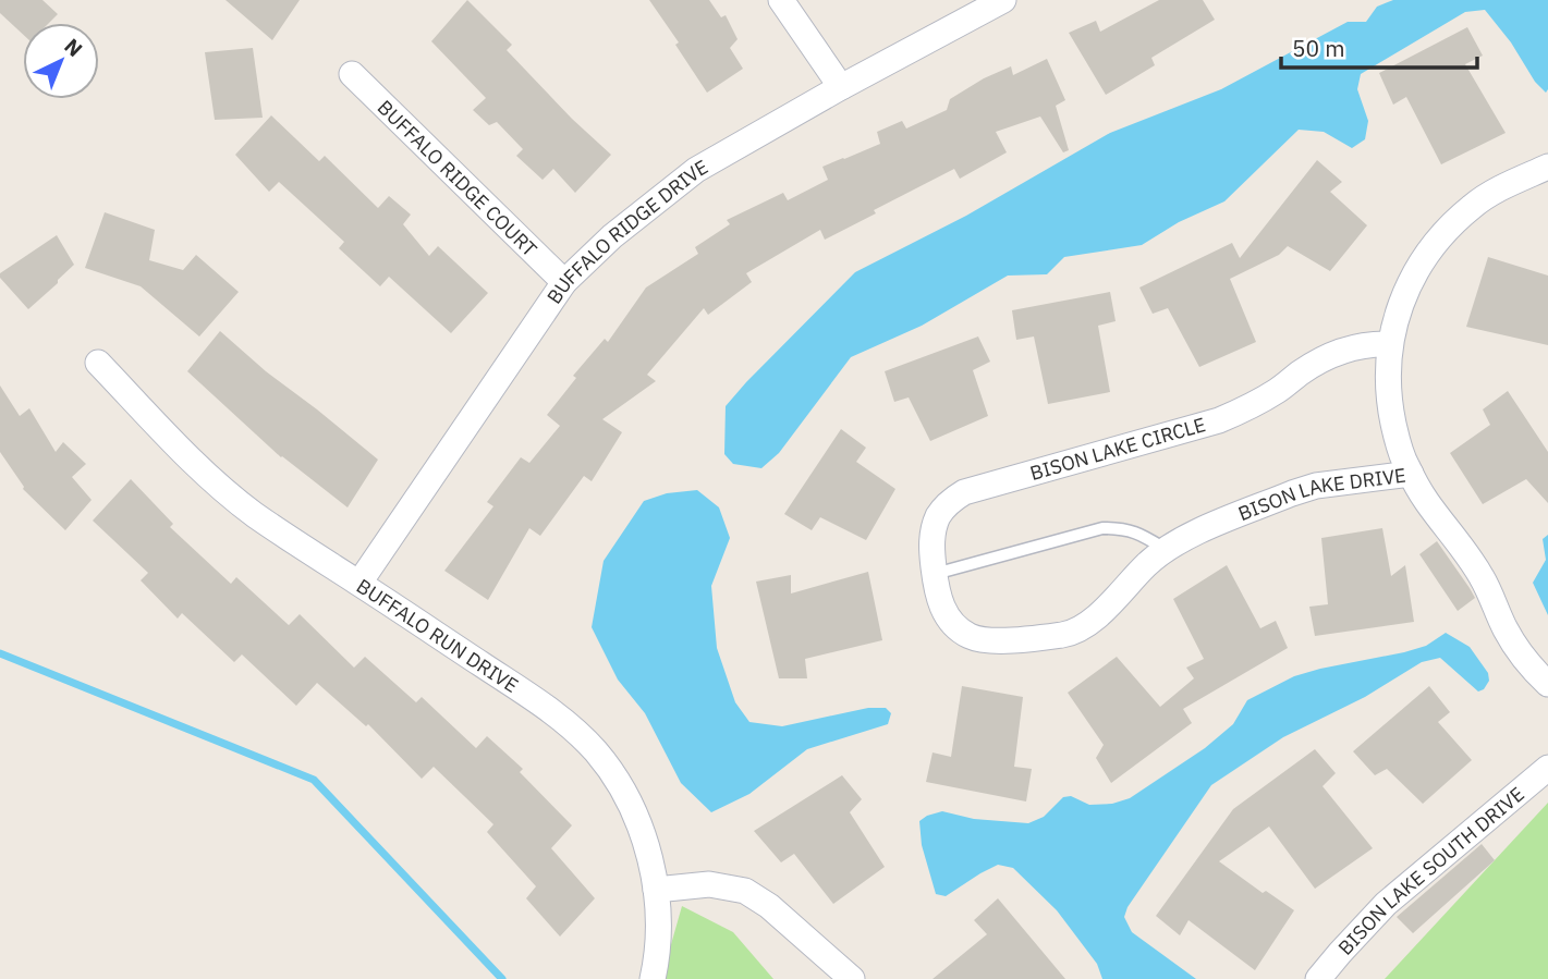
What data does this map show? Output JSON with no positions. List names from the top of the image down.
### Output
{
  "streets": {
    "street": [
      "BUFFALO RIDGE COURT",
      "BUFFALO RIDGE DRIVE",
      "BISON LAKE CIRCLE",
      "BISON LAKE DRIVE",
      "BUFFALO RUN DRIVE",
      "BISON LAKE SOUTH DRIVE"
    ]
  },
  "crossings": [
    ["BUFFALO RIDGE COURT", "BUFFALO RIDGE DRIVE"],
    ["BUFFALO RIDGE DRIVE", "BUFFALO RUN DRIVE"],
    ["BISON LAKE CIRCLE", "BISON LAKE DRIVE"]
  ],
  "scale_bar": "50 m",
  "north": "top right"
}
